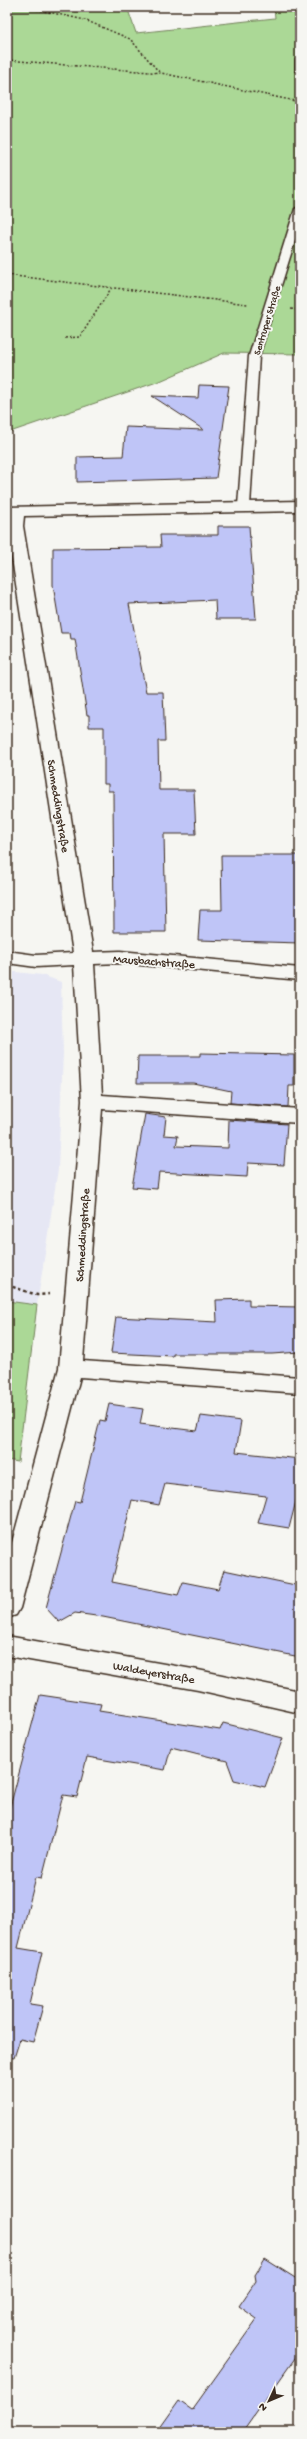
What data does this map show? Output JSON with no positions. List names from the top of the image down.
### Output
{
  "streets": {
    "street": ["Schmeddingstraße", "Mausbachstraße", "Waldeyerstraße"],
    "lane": ["Sentruper Straße"]
  },
  "crossings": [
    ["Schmeddingstraße", "Mausbachstraße"]
  ],
  "north": "bottom left"
}
